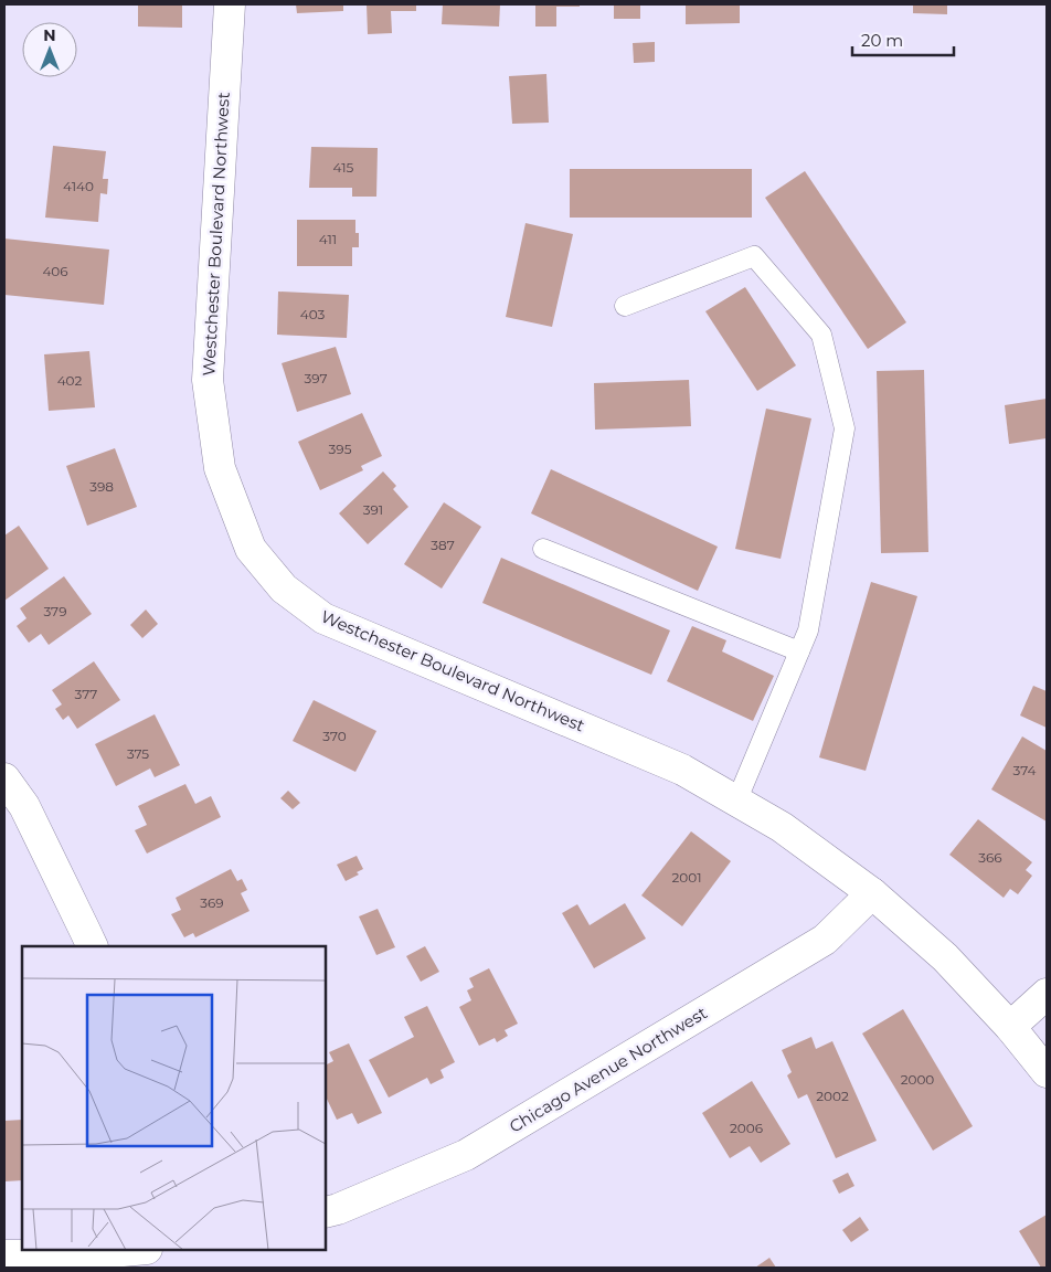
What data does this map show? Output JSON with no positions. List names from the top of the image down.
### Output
{
  "streets": {
    "street": ["Westchester Boulevard Northwest", "Chicago Avenue Northwest"]
  },
  "crossings": [
    ["Westchester Boulevard Northwest", "Chicago Avenue Northwest"]
  ],
  "house_numbers": [
    "415",
    "4140",
    "411",
    "406",
    "403",
    "397",
    "402",
    "395",
    "398",
    "391",
    "387",
    "379",
    "377",
    "370",
    "375",
    "374",
    "366",
    "2001",
    "369",
    "2000",
    "2002",
    "2006"
  ],
  "scale_bar": "20 m",
  "north": "top"
}
